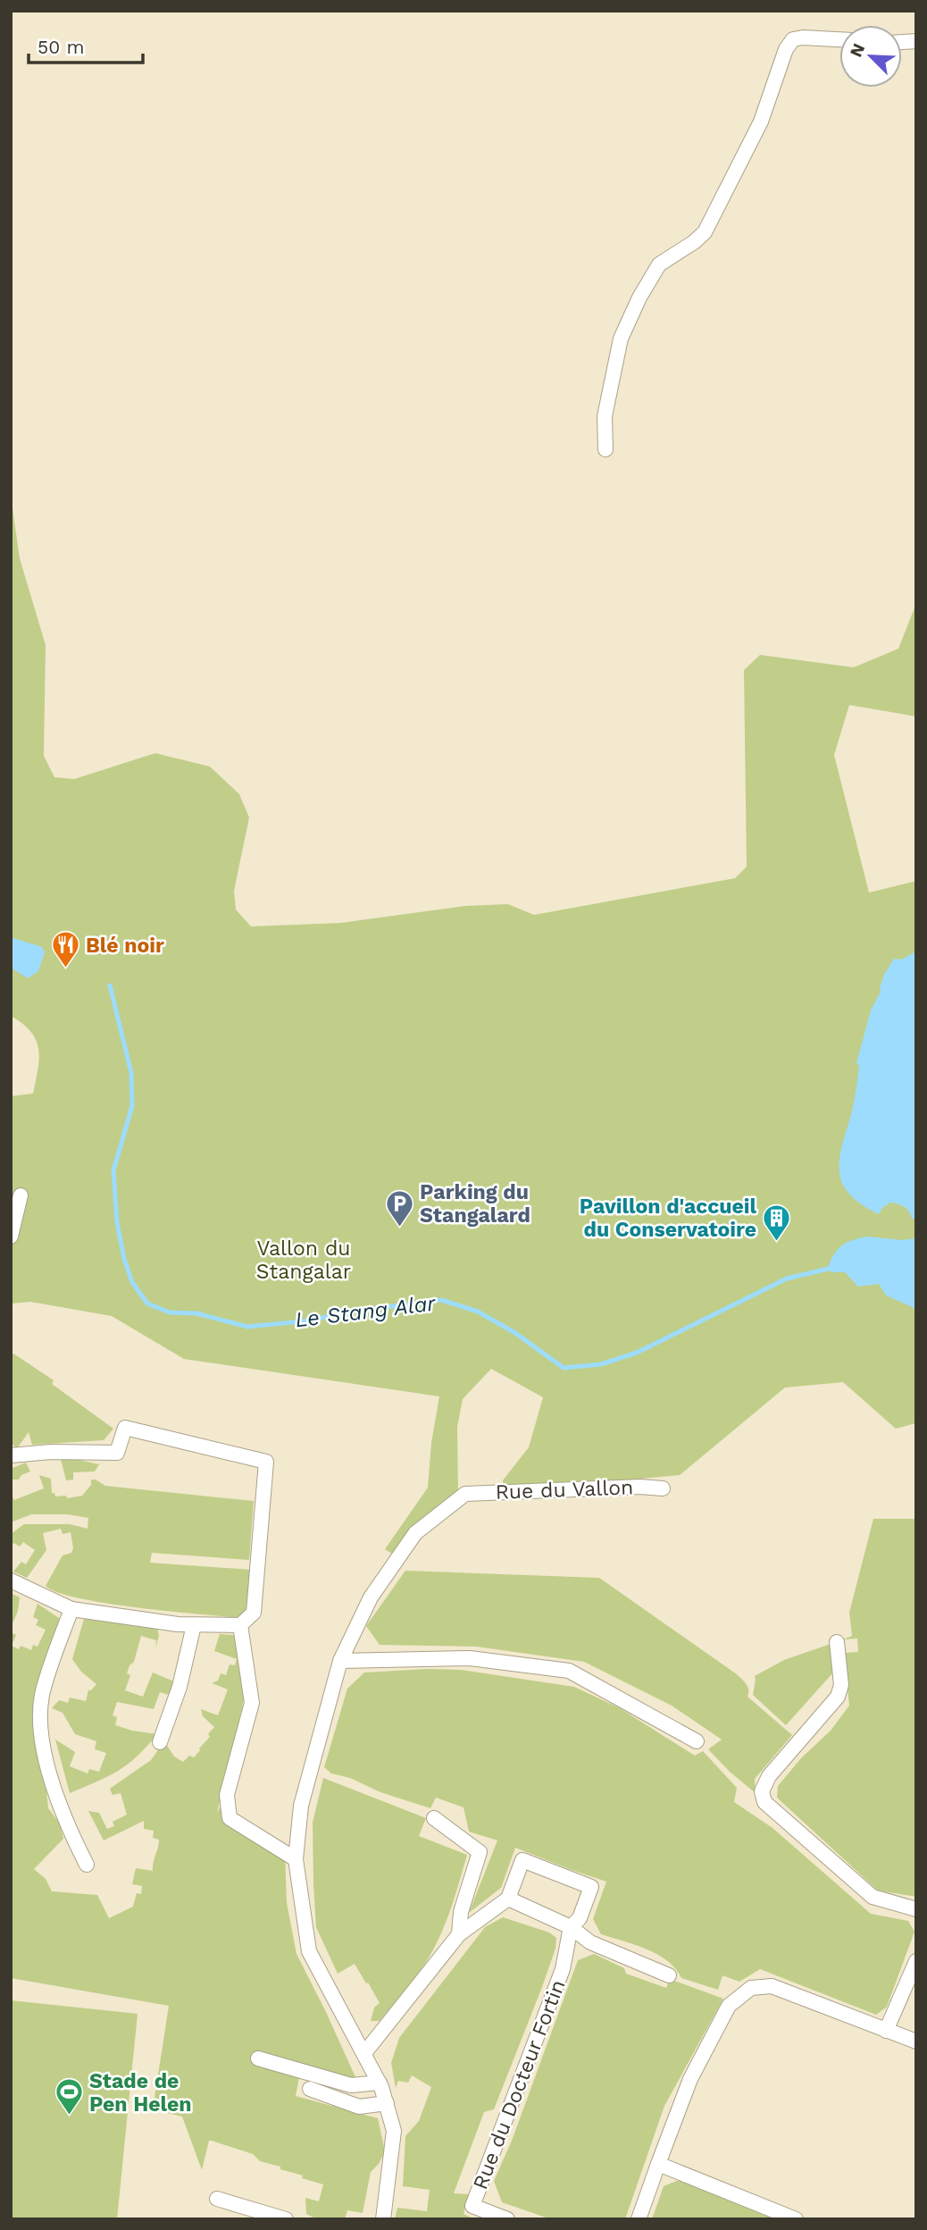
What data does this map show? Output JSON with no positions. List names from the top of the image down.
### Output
{
  "streets": {
    "street": ["Rue du Vallon", "Rue du Docteur Fortin"]
  },
  "water": ["Le Stang Alar"],
  "parks": ["Vallon du Stangalar"],
  "places": {
    "restaurant": ["Blé noir"],
    "parking": ["Parking du Stangalard"],
    "building": ["Pavillon d'accueil du Conservatoire"],
    "sports": ["Stade de Pen Helen"]
  },
  "scale_bar": "50 m",
  "north": "top left"
}
